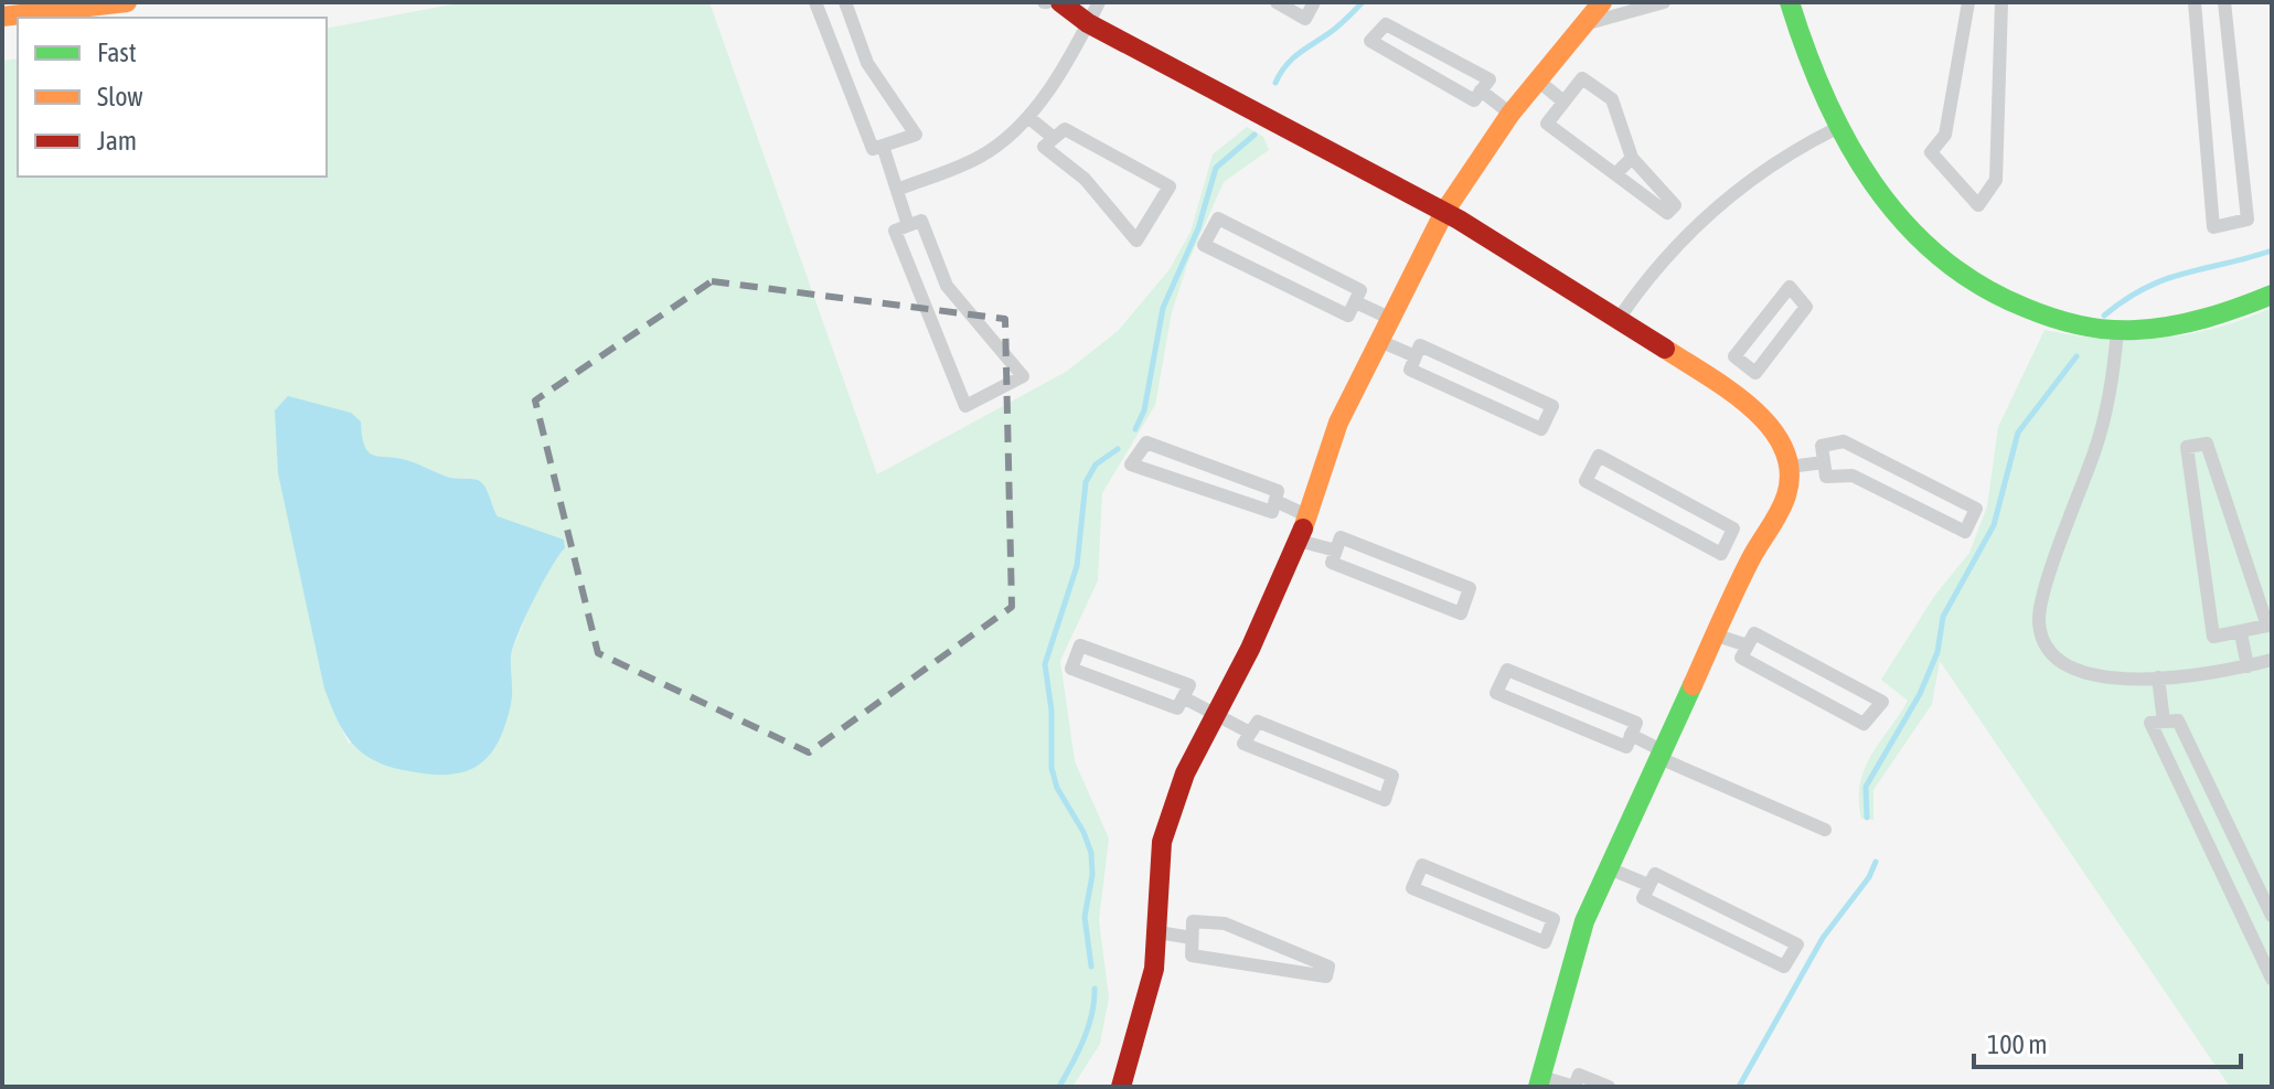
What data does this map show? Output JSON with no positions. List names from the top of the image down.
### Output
{
  "legend": ["Fast", "Slow", "Jam"],
  "scale_bar": "100 m"
}
